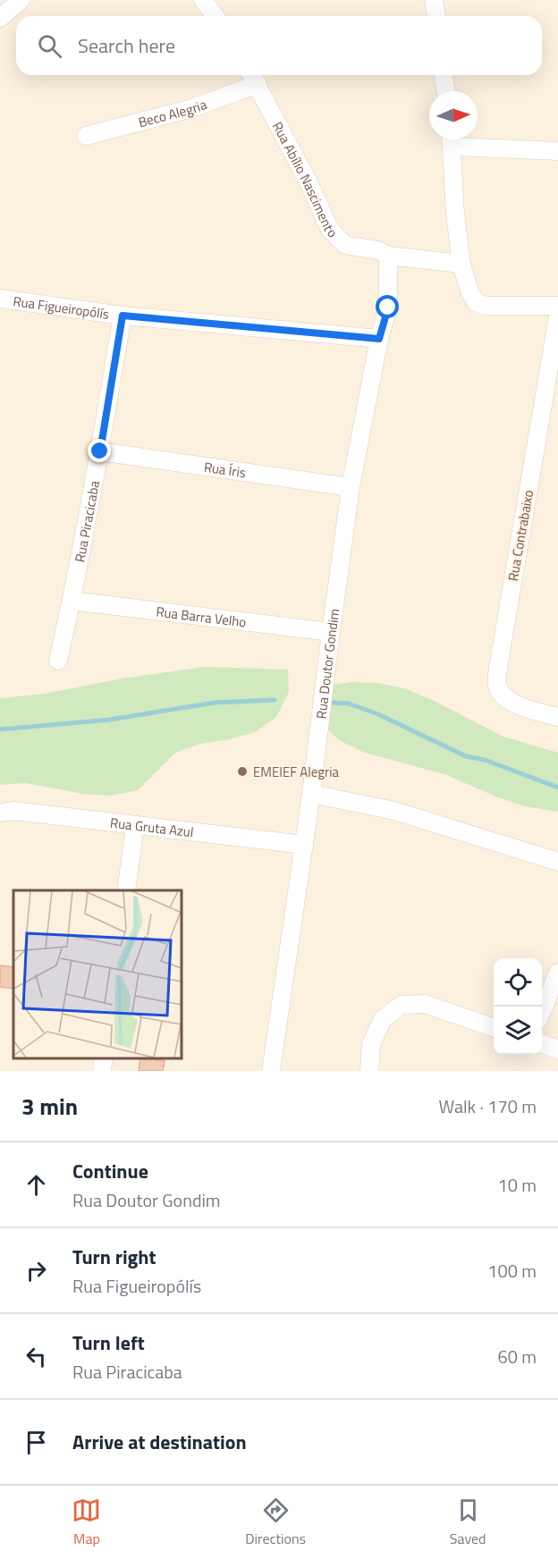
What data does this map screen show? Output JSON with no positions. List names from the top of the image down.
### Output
{
  "streets": {
    "street": [
      "Beco Alegria",
      "Rua Abílio Nascimento",
      "Rua Figueiropólís",
      "Rua Íris",
      "Rua Piracicaba",
      "Rua Contrabaixo",
      "Rua Barra Velho",
      "Rua Doutor Gondim",
      "Rua Gruta Azul"
    ]
  },
  "crossings": [
    ["Beco Alegria", "Rua Abílio Nascimento"],
    ["Rua Abílio Nascimento", "Rua Doutor Gondim"],
    ["Rua Figueiropólís", "Rua Piracicaba"],
    ["Rua Figueiropólís", "Rua Doutor Gondim"],
    ["Rua Íris", "Rua Piracicaba"],
    ["Rua Íris", "Rua Doutor Gondim"],
    ["Rua Piracicaba", "Rua Barra Velho"],
    ["Rua Barra Velho", "Rua Doutor Gondim"],
    ["Rua Doutor Gondim", "Rua Gruta Azul"]
  ],
  "places": ["EMEIEF Alegria"],
  "north": "right",
  "page": {
    "search": "Search here",
    "heading": ["3 min", "Walk · 170 m"],
    "list": [
      ["Continue", "Rua Doutor Gondim", "10 m"],
      ["Turn right", "Rua Figueiropólís", "100 m"],
      ["Turn left", "Rua Piracicaba", "60 m"],
      "Arrive at destination"
    ],
    "nav": ["Map", "Directions", "Saved"]
  }
}
